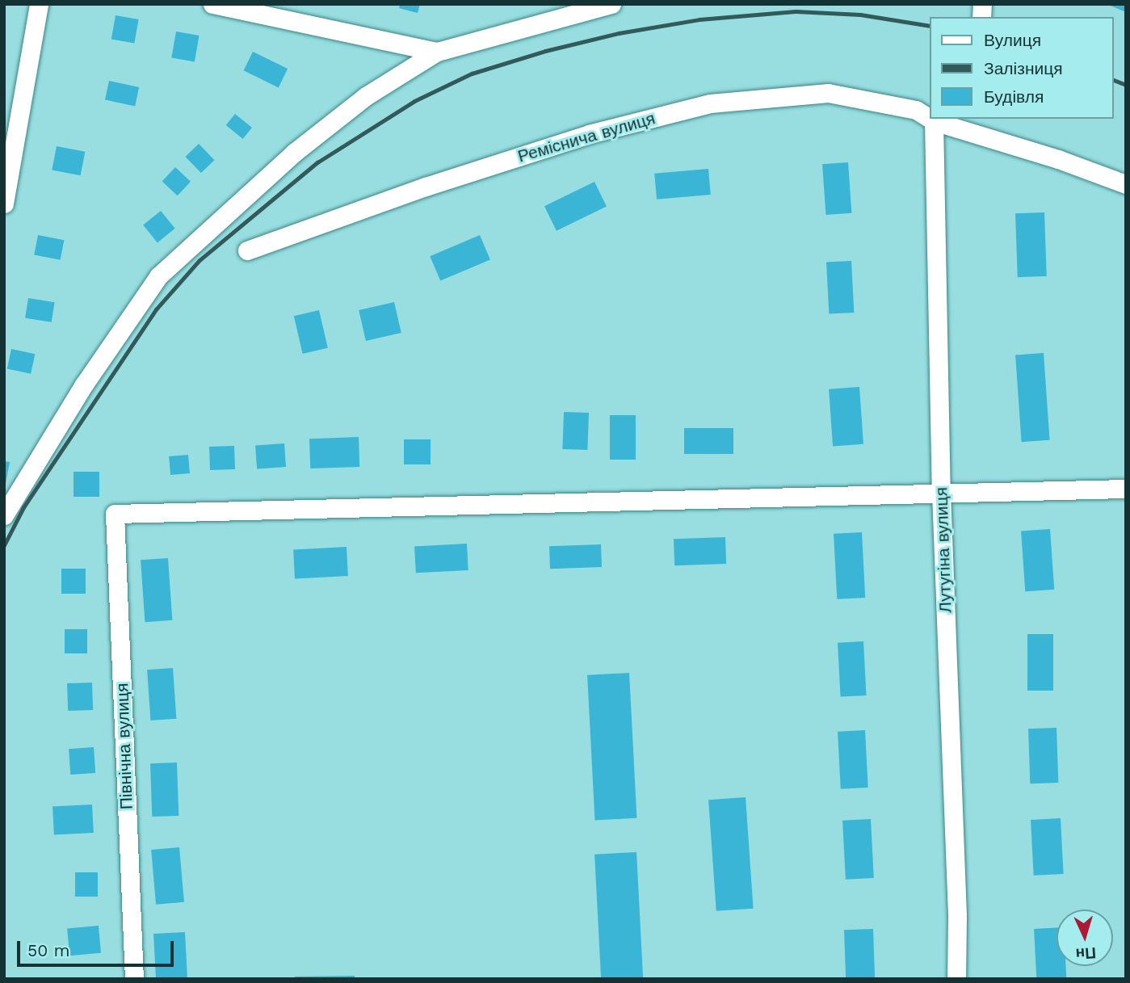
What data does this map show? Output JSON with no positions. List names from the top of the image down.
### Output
{
  "streets": {
    "street": ["Реміснича вулиця", "Лутугіна вулиця", "Північна вулиця"]
  },
  "crossings": [
    ["Реміснича вулиця", "Лутугіна вулиця"],
    ["Лутугіна вулиця", "Північна вулиця"]
  ],
  "legend": ["Вулиця", "Залізниця", "Будівля"],
  "scale_bar": "50 m",
  "north": "bottom"
}
